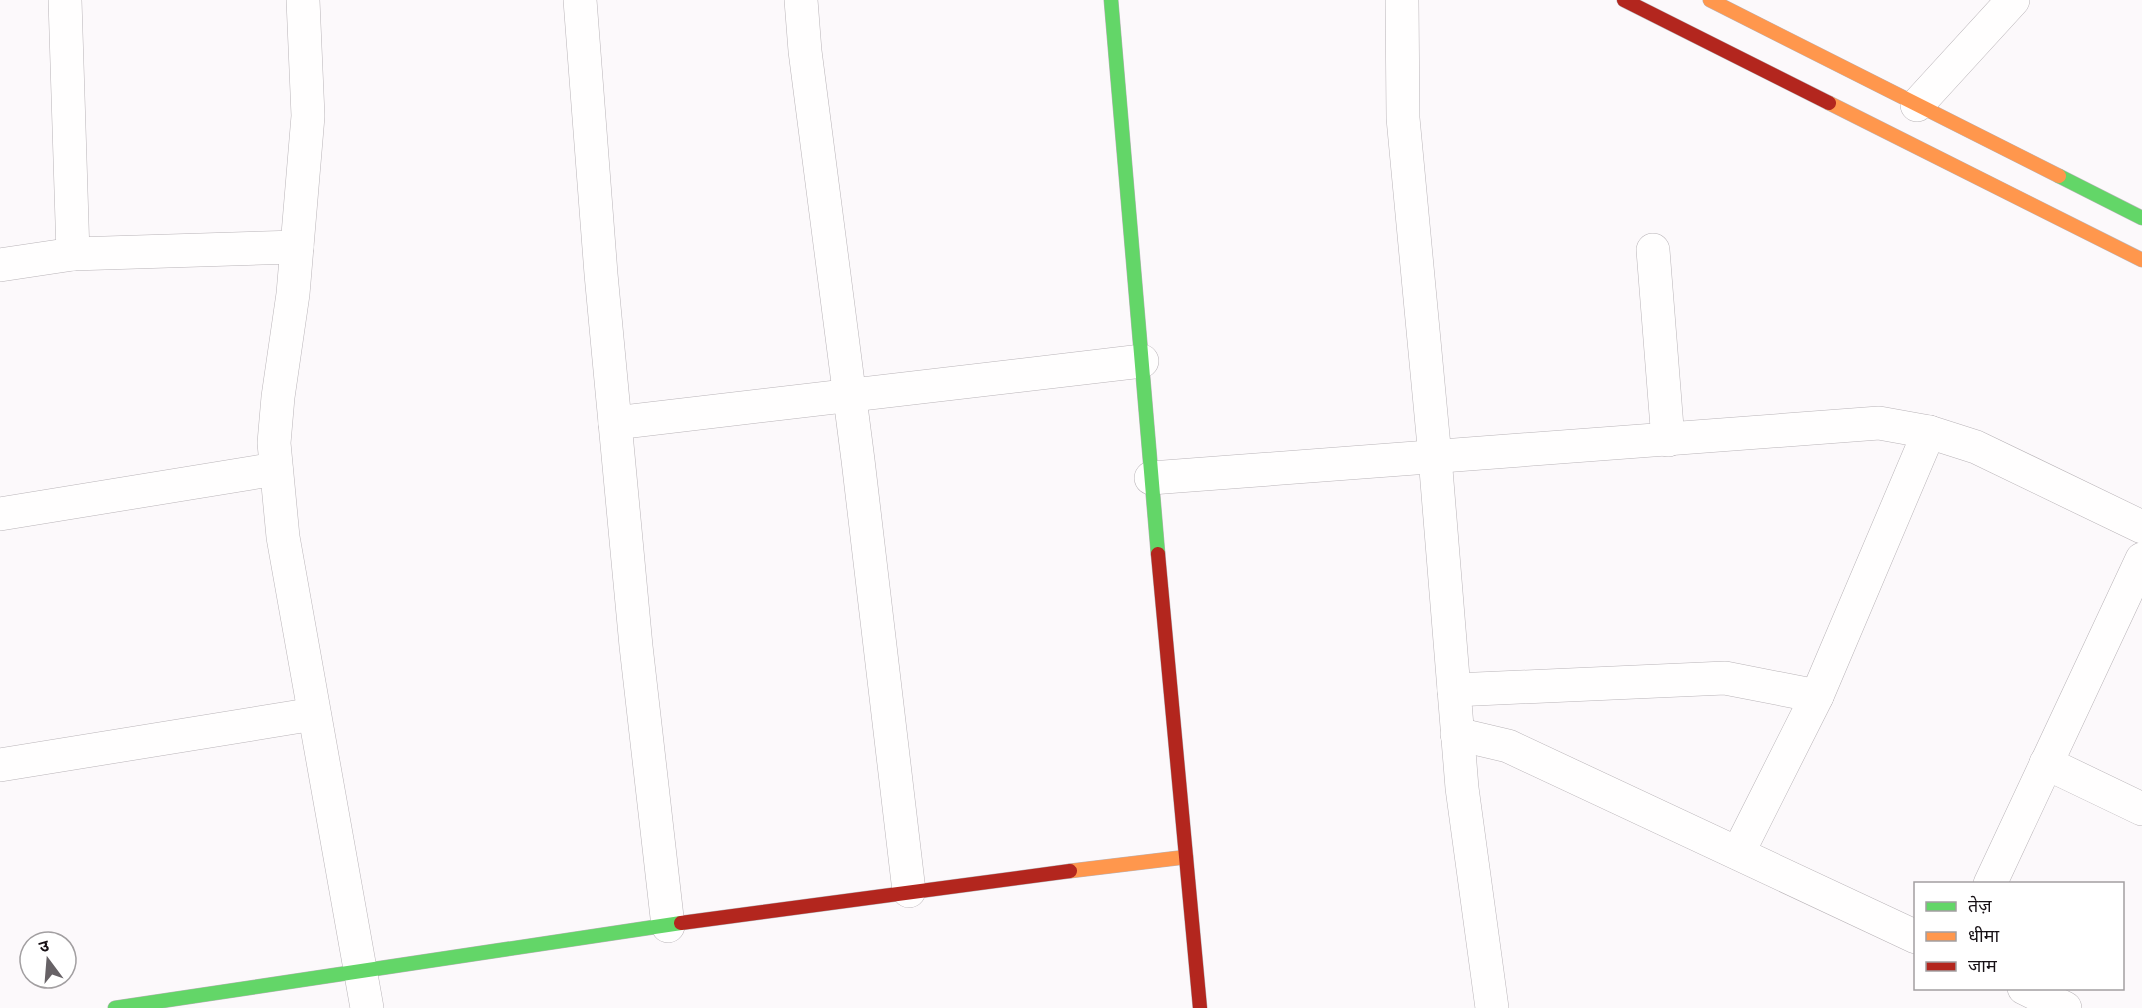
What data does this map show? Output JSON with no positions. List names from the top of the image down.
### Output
{
  "legend": ["तेज़", "धीमा", "जाम"],
  "north": "top"
}
